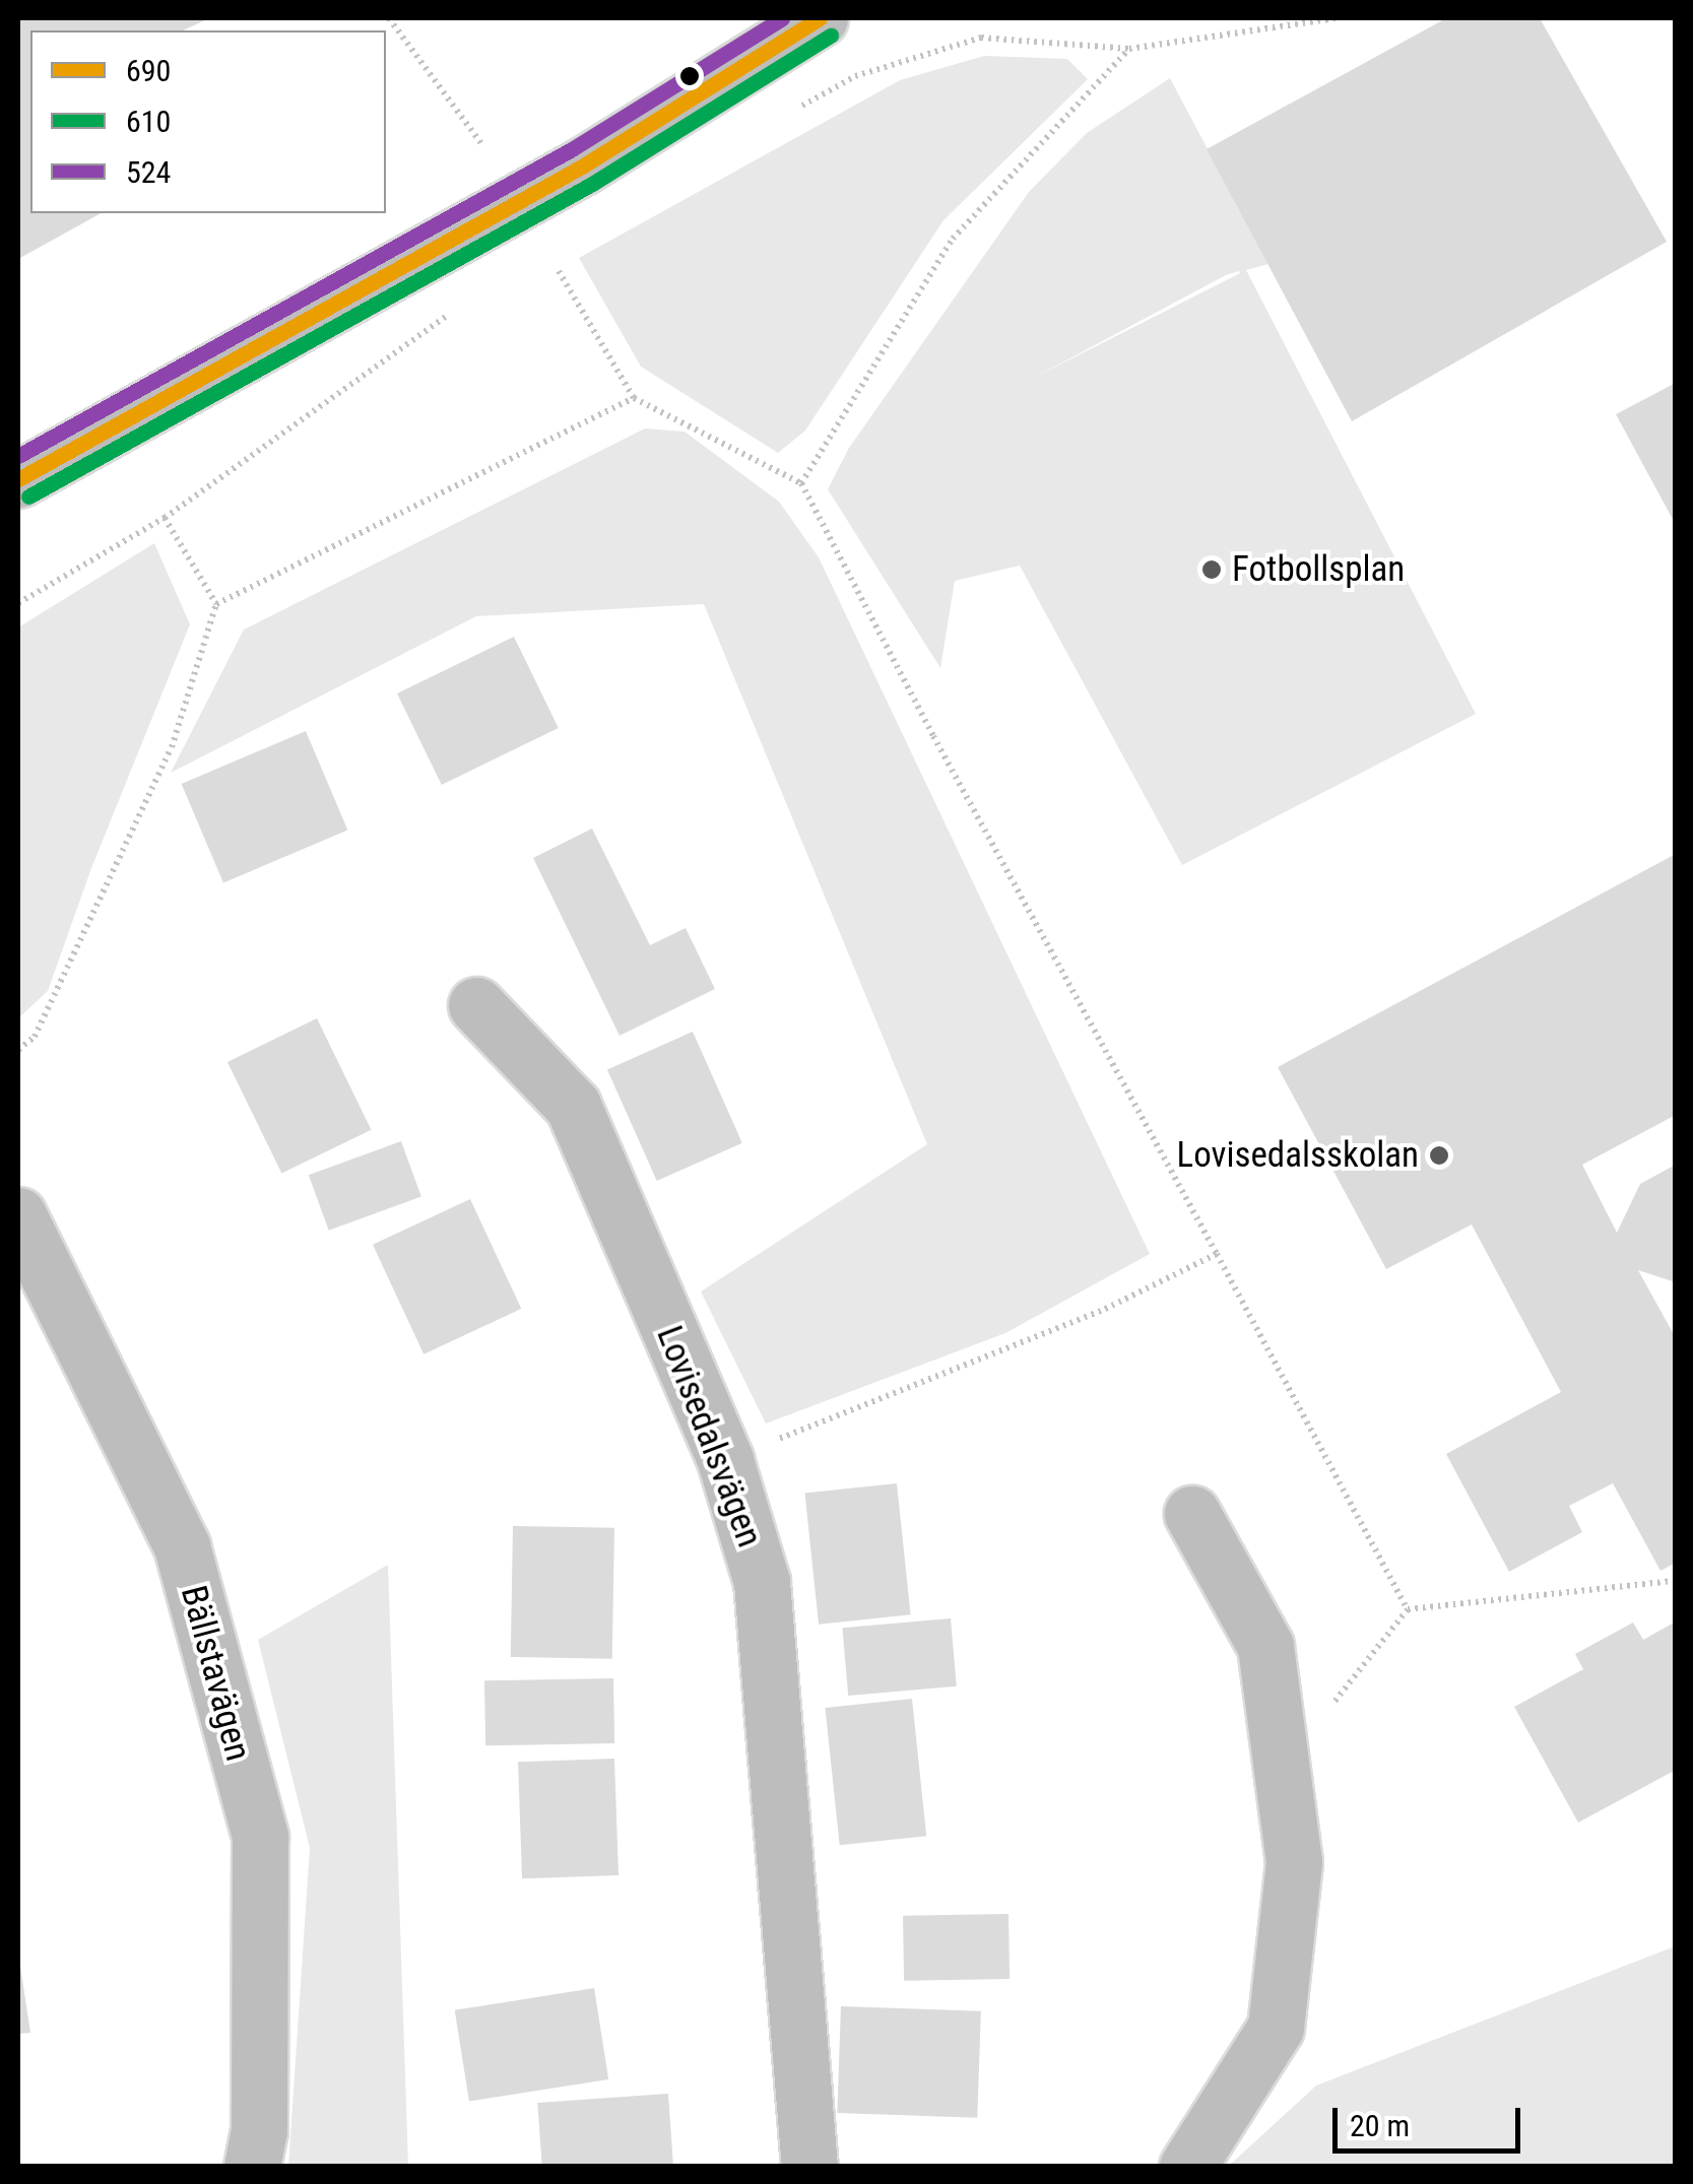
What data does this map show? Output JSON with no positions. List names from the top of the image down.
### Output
{
  "streets": {
    "street": ["Lovisedalsvägen", "Bällstavägen"]
  },
  "places": ["Fotbollsplan", "Lovisedalsskolan"],
  "lines": ["transit line 690", "transit line 524", "transit line 610"],
  "legend": ["690", "610", "524"],
  "scale_bar": "20 m"
}
